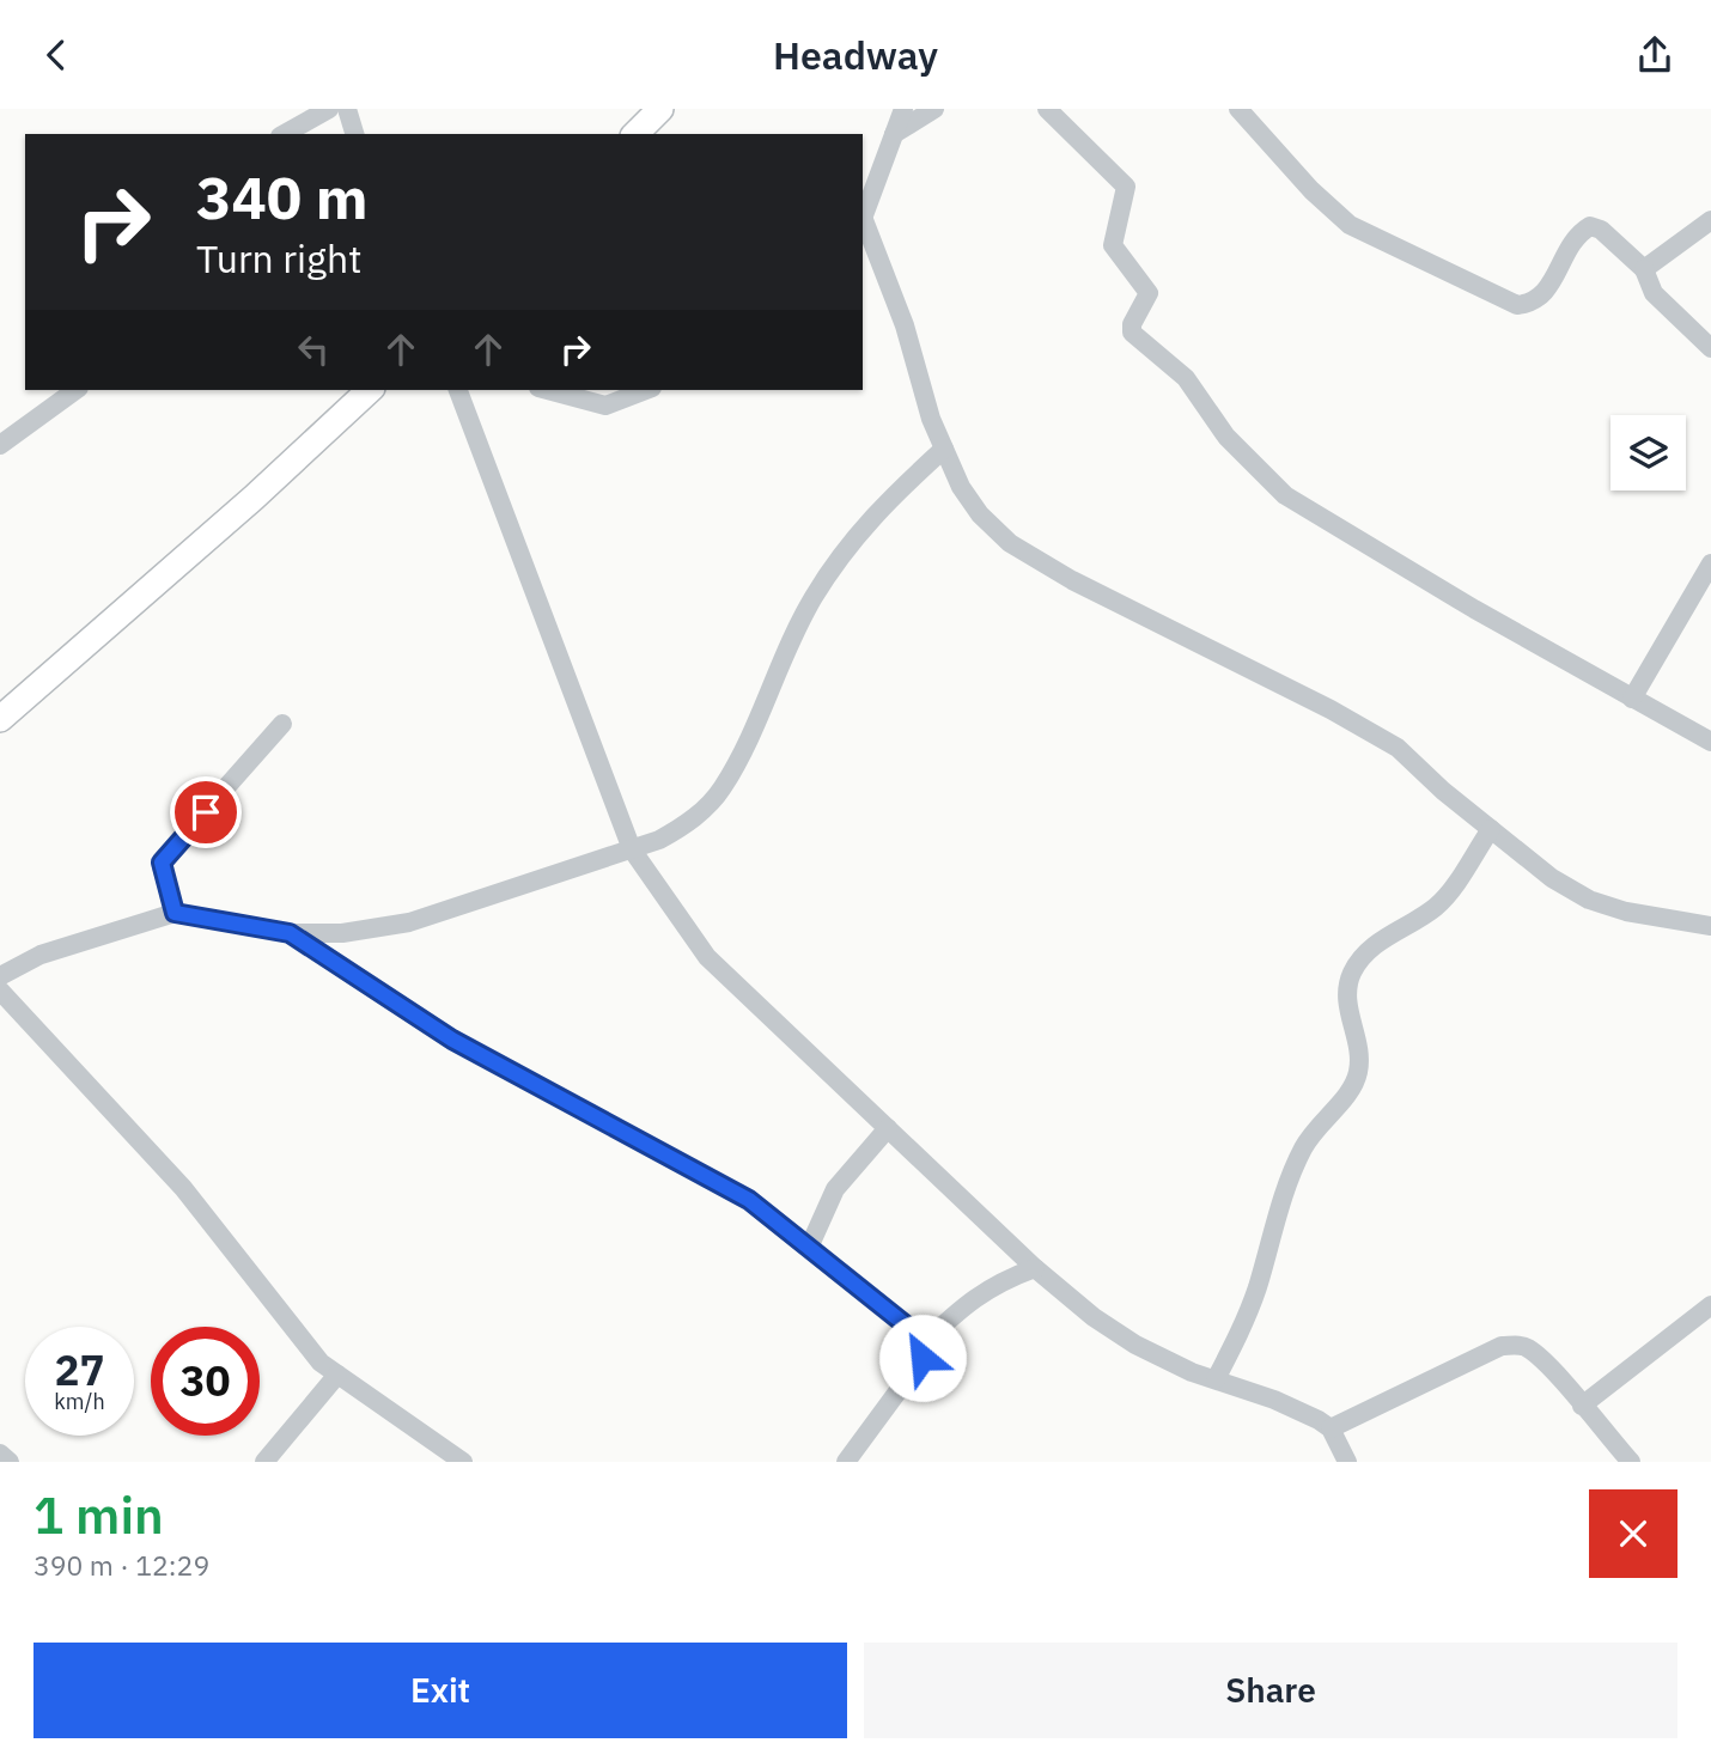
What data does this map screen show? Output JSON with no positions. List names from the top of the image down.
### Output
{
  "page": {
    "header": "Headway",
    "turn": ["340 m", "Turn right"],
    "speed": "27 km/h",
    "limit": "30",
    "heading": ["1 min", "390 m · 12:29"],
    "buttons": ["Exit", "Share"]
  }
}
